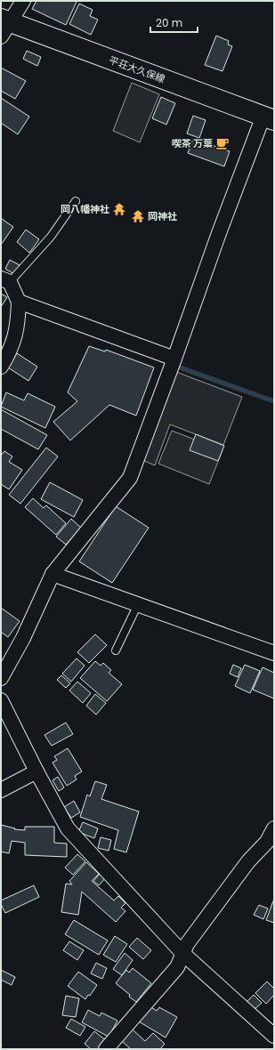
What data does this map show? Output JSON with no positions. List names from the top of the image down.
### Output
{
  "streets": {
    "main road": ["平荘大久保線"]
  },
  "places": {
    "cafe": ["喫茶 万葉"],
    "temple": ["岡八幡神社", "岡神社"]
  },
  "scale_bar": "20 m"
}
